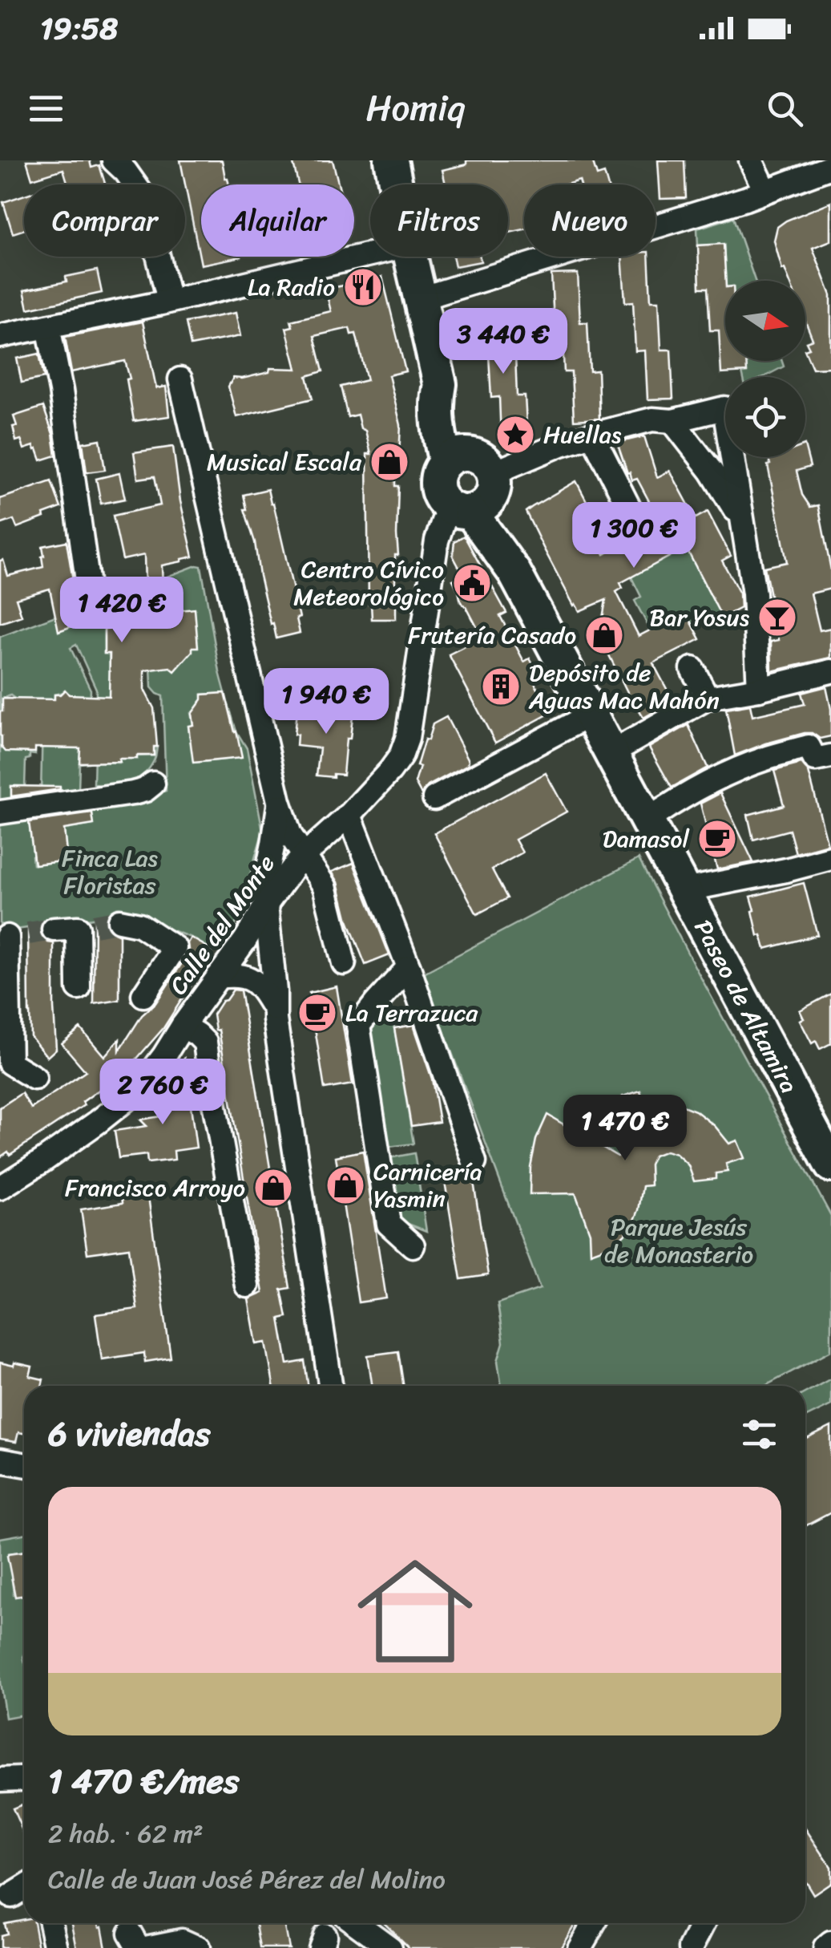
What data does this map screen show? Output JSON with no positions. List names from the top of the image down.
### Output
{
  "streets": {
    "main road": ["Paseo de Altamira"],
    "street": ["Calle del Monte"]
  },
  "crossings": [
    ["Calle del Monte", "Paseo de Altamira"]
  ],
  "parks": ["Finca Las Floristas", "Parque Jesús de Monasterio"],
  "places": {
    "restaurant": ["La Radio"],
    "place": ["Huellas"],
    "shop": [
      "Musical Escala",
      "Frutería Casado",
      "Carnicería Yasmin",
      "Francisco Arroyo"
    ],
    "public building": ["Centro Cívico Meteorológico"],
    "bar": ["Bar Yosus"],
    "building": ["Depósito de Aguas Mac Mahón"],
    "cafe": ["Damasol", "La Terrazuca"]
  },
  "north": "right",
  "page": {
    "status": "19:58",
    "header": "Homiq",
    "chip": [
      "Comprar",
      "Alquilar",
      "Filtros",
      "Nuevo"
    ],
    "price": [
      "3 440 €",
      "1 300 €",
      "1 420 €",
      "1 940 €",
      "2 760 €",
      "1 470 €"
    ],
    "heading": "6 viviendas",
    "list": [
      {
        "name": "1 470 €/mes",
        "note": "2 hab. · 62 m² · Calle de Juan José Pérez del Molino"
      }
    ]
  }
}
